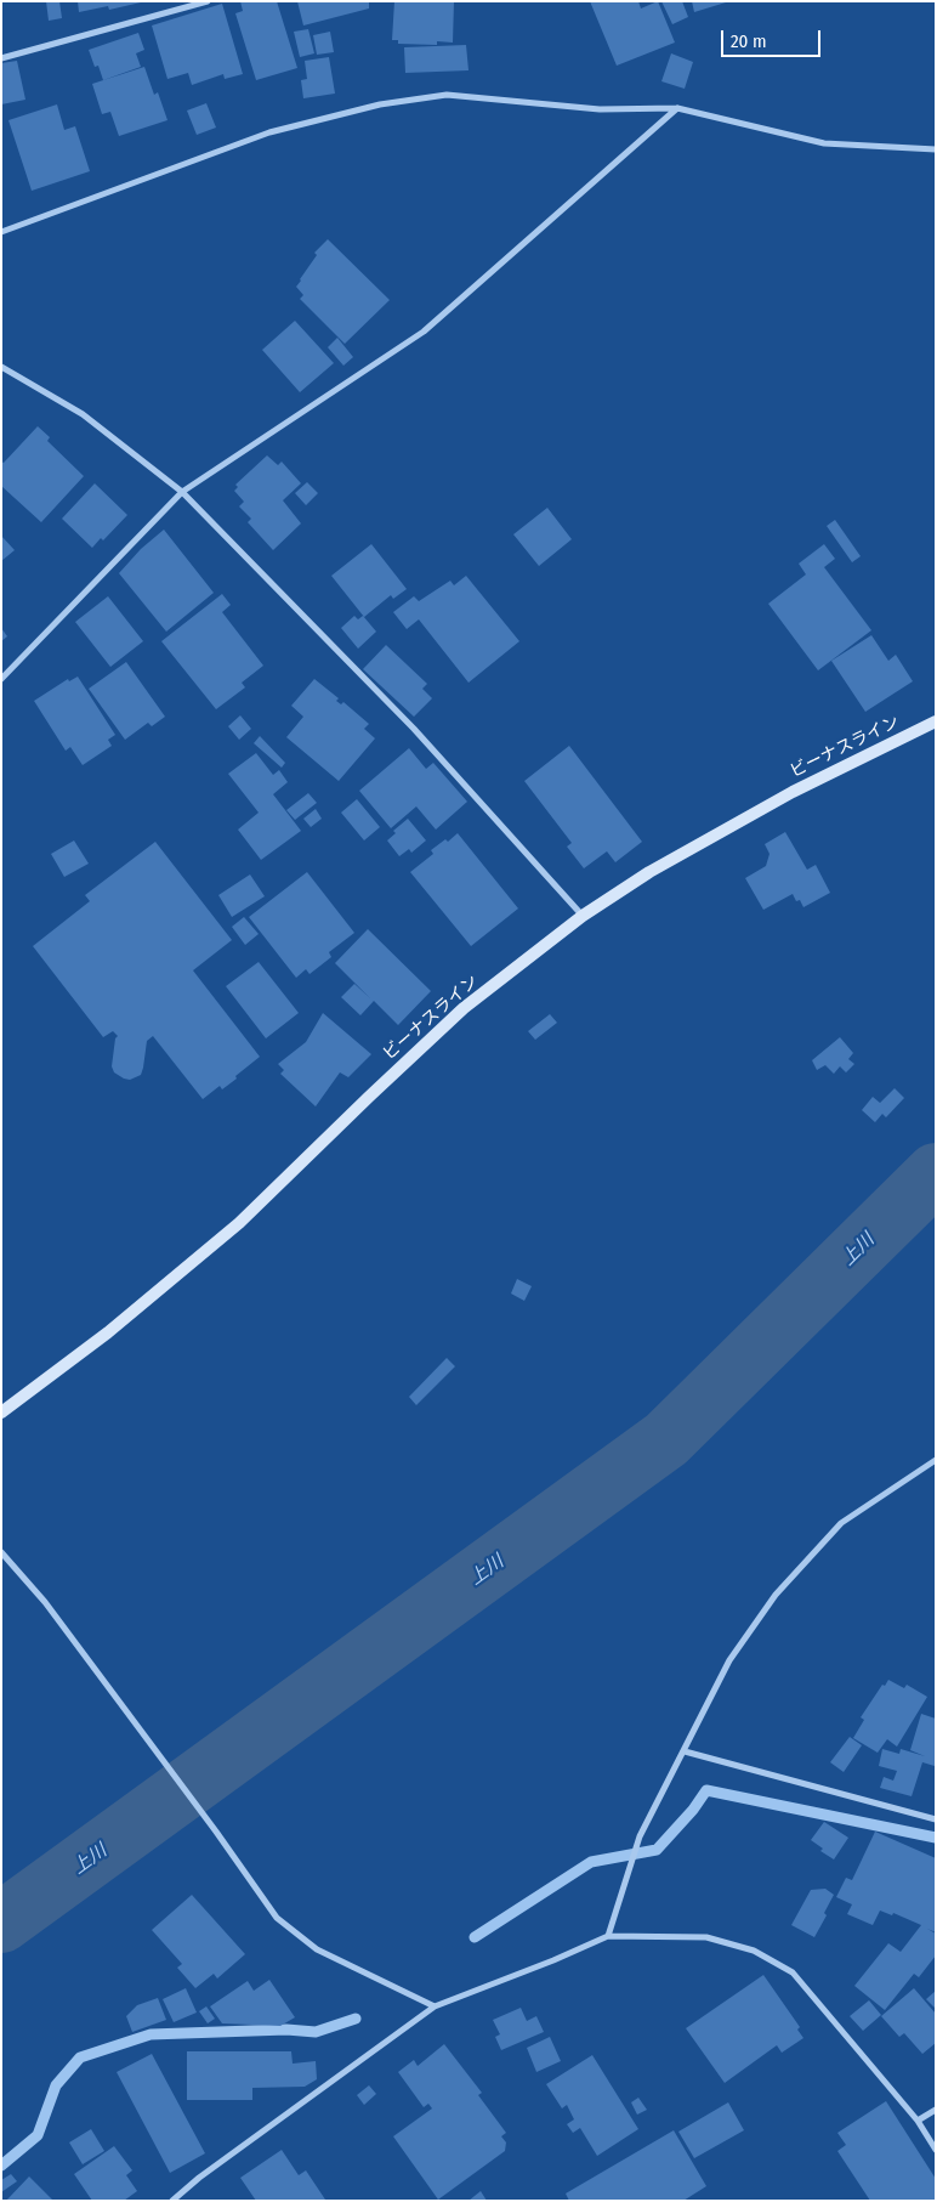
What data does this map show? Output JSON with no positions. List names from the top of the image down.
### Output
{
  "streets": {
    "main road": ["ビーナスライン"]
  },
  "water": ["上川"],
  "scale_bar": "20 m"
}
